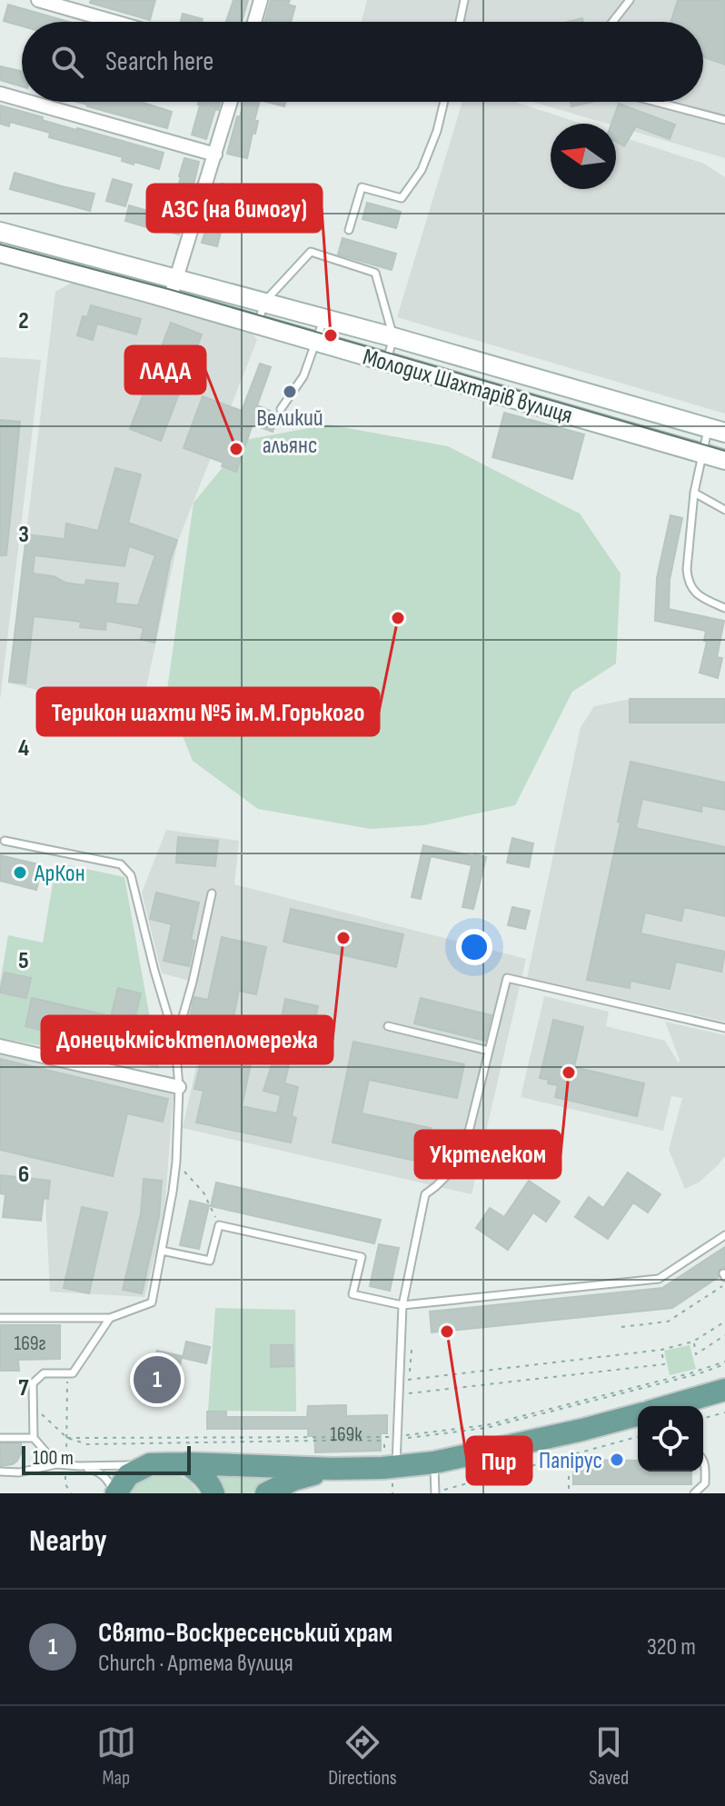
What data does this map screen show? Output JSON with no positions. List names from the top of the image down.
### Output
{
  "streets": {
    "main road": ["Молодих Шахтарів вулиця"]
  },
  "places": [
    "АЗС (на вимогу)",
    "Великий альянс",
    "ЛАДА",
    "Терикон шахти №5 ім.М.Горького",
    "АрКон",
    "Донецькміськтепломережа",
    "Укртелеком",
    "Пир",
    "Папірус"
  ],
  "house_numbers": ["169г", "169к"],
  "scale_bar": "100 m",
  "north": "left",
  "page": {
    "search": "Search here",
    "pins": "1",
    "scale": "100 m",
    "heading": "Nearby",
    "list": [
      {
        "mark": "1",
        "name": "Свято-Воскресенський храм",
        "note": "Church · Артема вулиця",
        "value": "320 m"
      }
    ],
    "nav": ["Map", "Directions", "Saved"]
  },
  "grid": {
    "rows": [
      "2",
      "3",
      "4",
      "5",
      "6",
      "7"
    ]
  }
}
